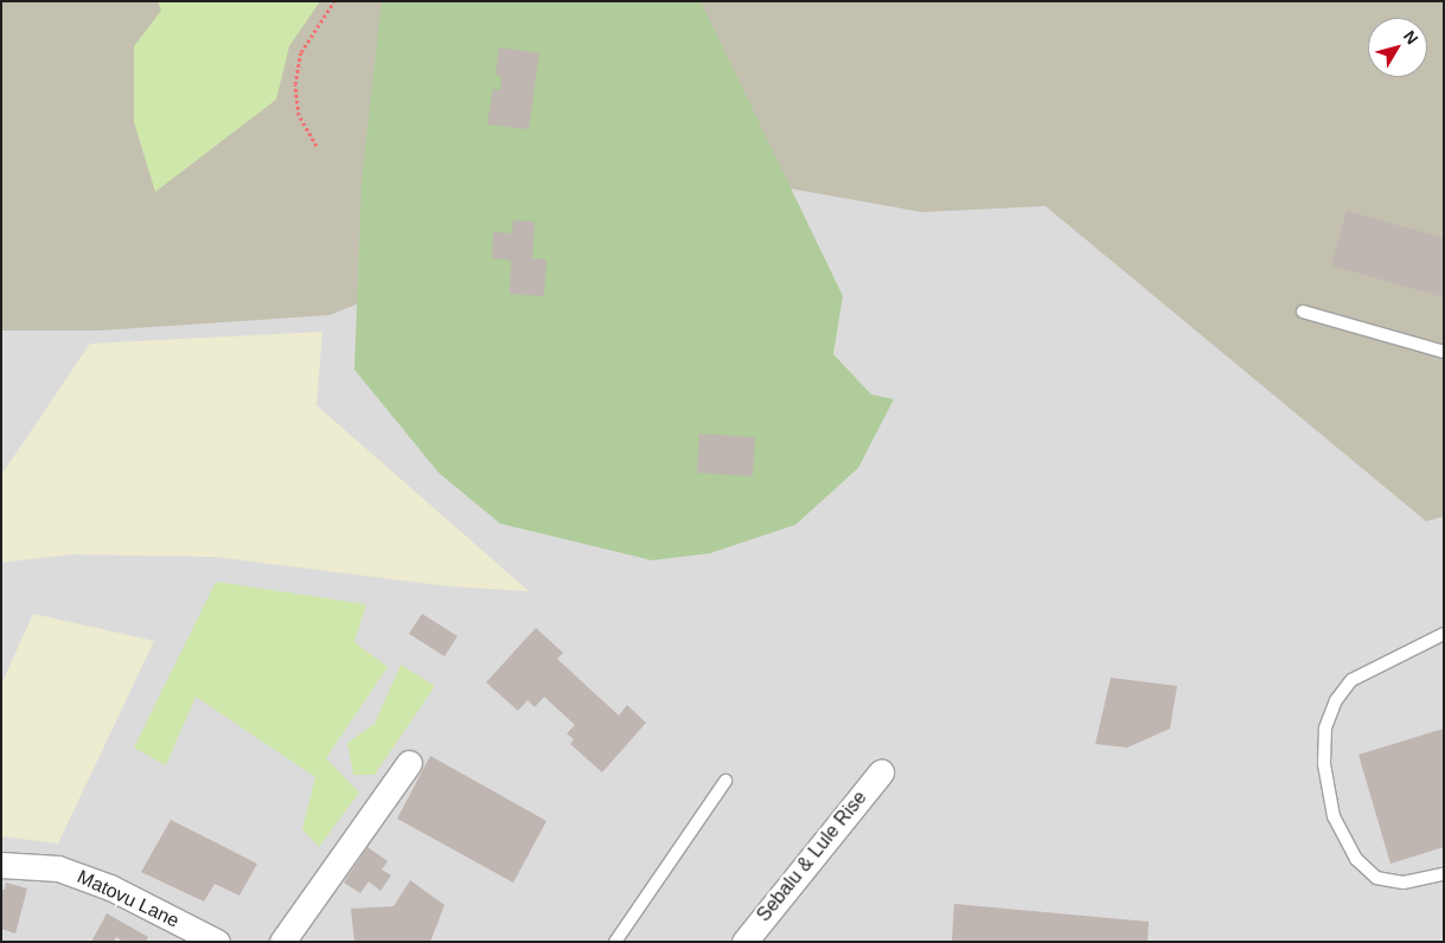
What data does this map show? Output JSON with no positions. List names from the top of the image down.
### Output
{
  "streets": {
    "street": ["Sebalu & Lule Rise", "Matovu Lane"]
  },
  "north": "top right"
}
